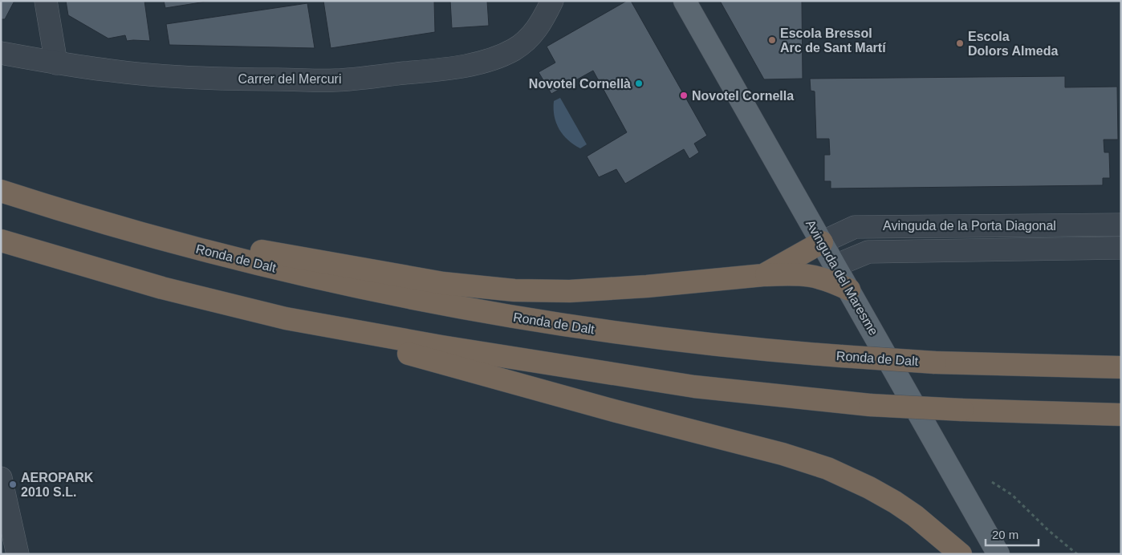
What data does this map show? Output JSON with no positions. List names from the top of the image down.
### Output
{
  "streets": {
    "highway": ["Ronda de Dalt"],
    "main road": ["Avinguda del Maresme"],
    "street": ["Carrer del Mercuri", "Avinguda de la Porta Diagonal"]
  },
  "crossings": [
    ["Avinguda de la Porta Diagonal", "Avinguda del Maresme"]
  ],
  "places": [
    "Escola Bressol Arc de Sant Martí",
    "Escola Dolors Almeda",
    "Novotel Cornellà",
    "Novotel Cornella",
    "AEROPARK 2010 S.L."
  ],
  "scale_bar": "20 m"
}
